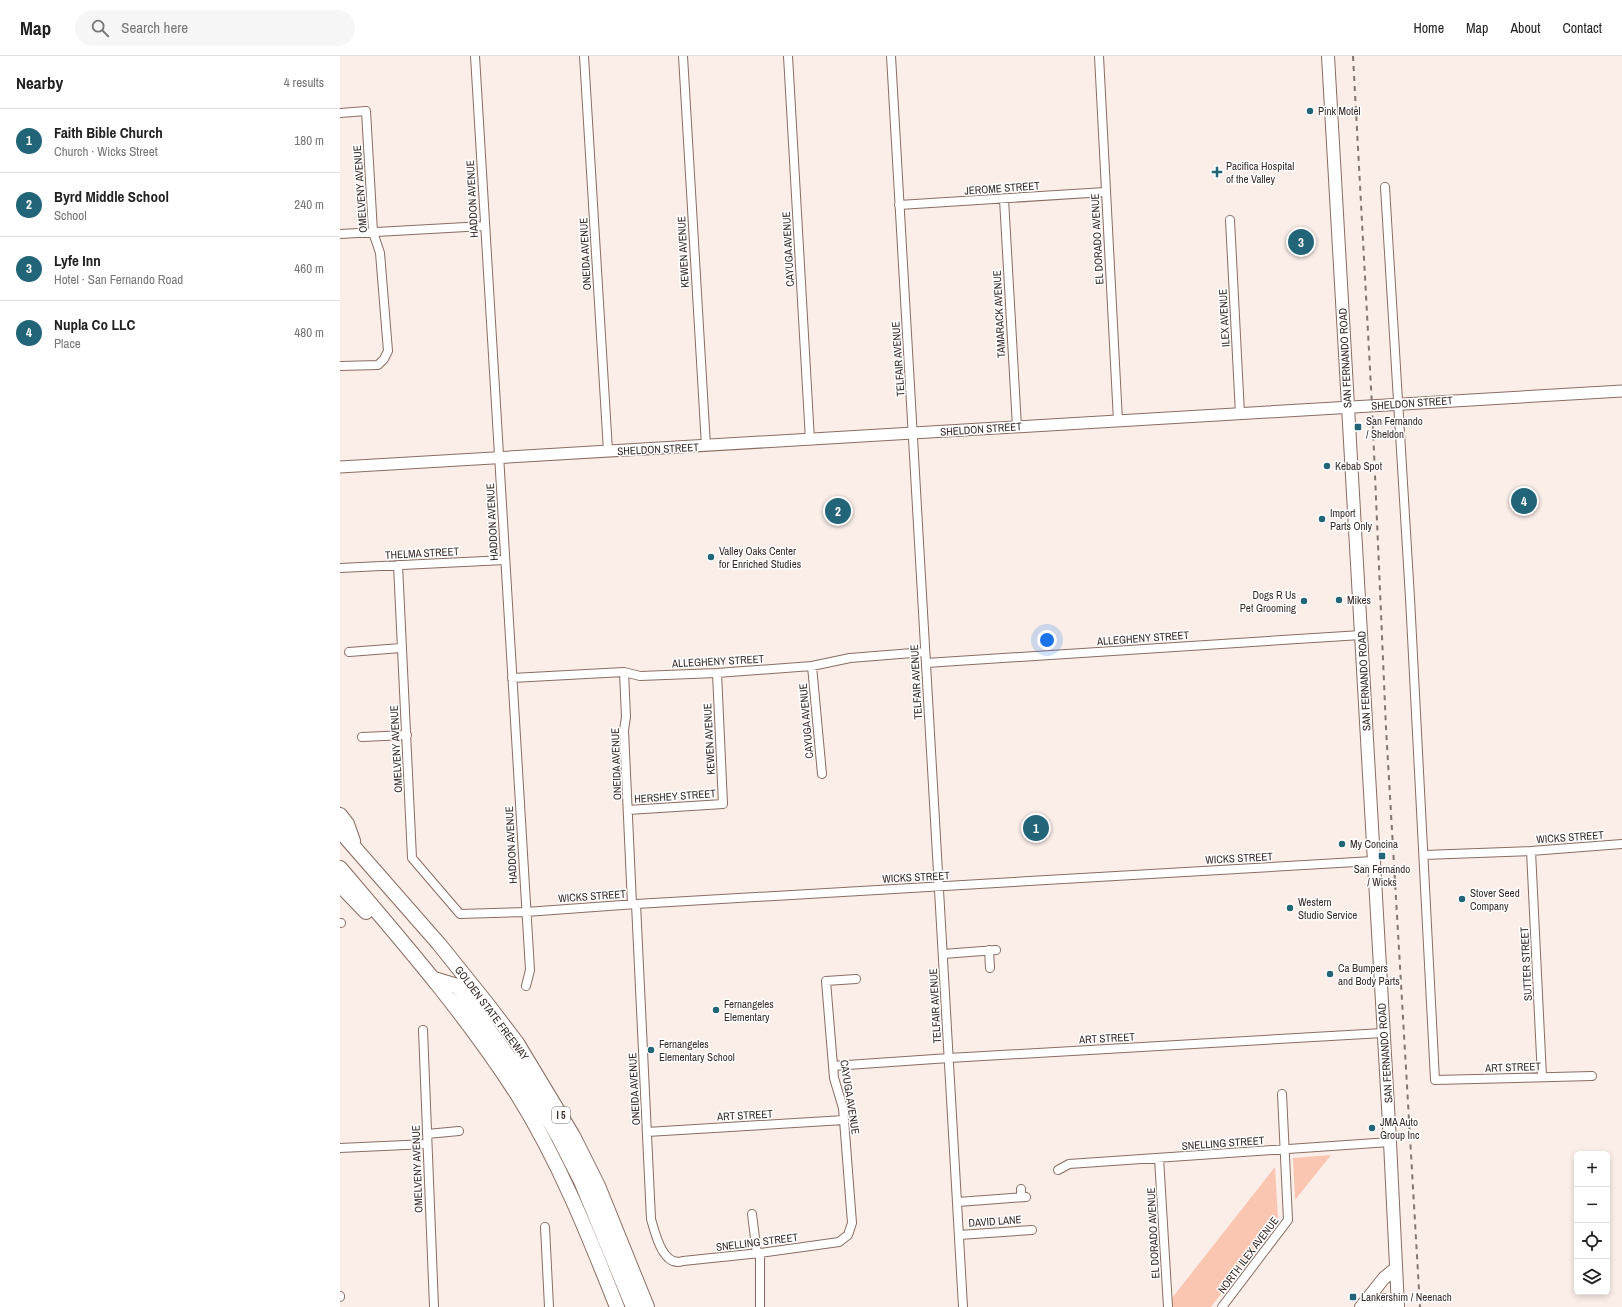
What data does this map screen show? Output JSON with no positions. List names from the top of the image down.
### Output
{
  "streets": {
    "highway": ["GOLDEN STATE FREEWAY", "I 5"],
    "main road": ["SAN FERNANDO ROAD", "SHELDON STREET"],
    "street": [
      "JEROME STREET",
      "OMELVENY AVENUE",
      "HADDON AVENUE",
      "EL DORADO AVENUE",
      "CAYUGA AVENUE",
      "KEWEN AVENUE",
      "ONEIDA AVENUE",
      "TAMARACK AVENUE",
      "ILEX AVENUE",
      "TELFAIR AVENUE",
      "THELMA STREET",
      "ALLEGHENY STREET",
      "HERSHEY STREET",
      "WICKS STREET",
      "SUTTER STREET",
      "ART STREET",
      "SNELLING STREET",
      "DAVID LANE",
      "NORTH ILEX AVENUE"
    ]
  },
  "crossings": [
    ["JEROME STREET", "EL DORADO AVENUE"],
    ["JEROME STREET", "TAMARACK AVENUE"],
    ["JEROME STREET", "TELFAIR AVENUE"],
    ["OMELVENY AVENUE", "THELMA STREET"],
    ["OMELVENY AVENUE", "WICKS STREET"],
    ["HADDON AVENUE", "SHELDON STREET"],
    ["HADDON AVENUE", "THELMA STREET"],
    ["HADDON AVENUE", "ALLEGHENY STREET"],
    ["HADDON AVENUE", "WICKS STREET"],
    ["EL DORADO AVENUE", "SHELDON STREET"],
    ["EL DORADO AVENUE", "SNELLING STREET"],
    ["CAYUGA AVENUE", "SHELDON STREET"],
    ["CAYUGA AVENUE", "ALLEGHENY STREET"],
    ["CAYUGA AVENUE", "ART STREET"],
    ["CAYUGA AVENUE", "SNELLING STREET"],
    ["KEWEN AVENUE", "SHELDON STREET"],
    ["KEWEN AVENUE", "ALLEGHENY STREET"],
    ["KEWEN AVENUE", "HERSHEY STREET"],
    ["ONEIDA AVENUE", "SHELDON STREET"],
    ["ONEIDA AVENUE", "ALLEGHENY STREET"],
    ["ONEIDA AVENUE", "HERSHEY STREET"],
    ["ONEIDA AVENUE", "WICKS STREET"],
    ["ONEIDA AVENUE", "ART STREET"],
    ["ONEIDA AVENUE", "SNELLING STREET"],
    ["TAMARACK AVENUE", "SHELDON STREET"],
    ["ILEX AVENUE", "SHELDON STREET"],
    ["SAN FERNANDO ROAD", "SHELDON STREET"],
    ["SAN FERNANDO ROAD", "ALLEGHENY STREET"],
    ["SAN FERNANDO ROAD", "WICKS STREET"],
    ["SAN FERNANDO ROAD", "ART STREET"],
    ["SAN FERNANDO ROAD", "SNELLING STREET"],
    ["TELFAIR AVENUE", "SHELDON STREET"],
    ["TELFAIR AVENUE", "ALLEGHENY STREET"],
    ["TELFAIR AVENUE", "WICKS STREET"],
    ["TELFAIR AVENUE", "ART STREET"],
    ["TELFAIR AVENUE", "DAVID LANE"],
    ["WICKS STREET", "SUTTER STREET"],
    ["WICKS STREET", "ART STREET"],
    ["SUTTER STREET", "ART STREET"],
    ["SNELLING STREET", "NORTH ILEX AVENUE"]
  ],
  "places": {
    "other": [
      "Pink Motel",
      "Kebab Spot",
      "Import Parts Only",
      "Valley Oaks Center for Enriched Studies",
      "Mikes",
      "Dogs R Us Pet Grooming",
      "My Concina",
      "Stover Seed Company",
      "Western Studio Service",
      "Ca Bumpers and Body Parts",
      "Fernangeles Elementary",
      "Fernangeles Elementary School",
      "JMA Auto Group Inc"
    ],
    "health": ["Pacifica Hospital of the Valley"],
    "transit": ["San Fernando / Sheldon", "San Fernando / Wicks", "Lankershim / Neenach"]
  },
  "page": {
    "header": "Map",
    "search": "Search here",
    "nav": [
      "Home",
      "Map",
      "About",
      "Contact"
    ],
    "heading": ["Nearby", "4 results"],
    "list": [
      {
        "mark": "1",
        "name": "Faith Bible Church",
        "note": "Church · Wicks Street",
        "value": "180 m"
      },
      {
        "mark": "2",
        "name": "Byrd Middle School",
        "note": "School",
        "value": "240 m"
      },
      {
        "mark": "3",
        "name": "Lyfe Inn",
        "note": "Hotel · San Fernando Road",
        "value": "460 m"
      },
      {
        "mark": "4",
        "name": "Nupla Co LLC",
        "note": "Place",
        "value": "480 m"
      }
    ],
    "pins": [
      "3",
      "4",
      "2",
      "1"
    ],
    "map_buttons": ["+", "−"]
  }
}
